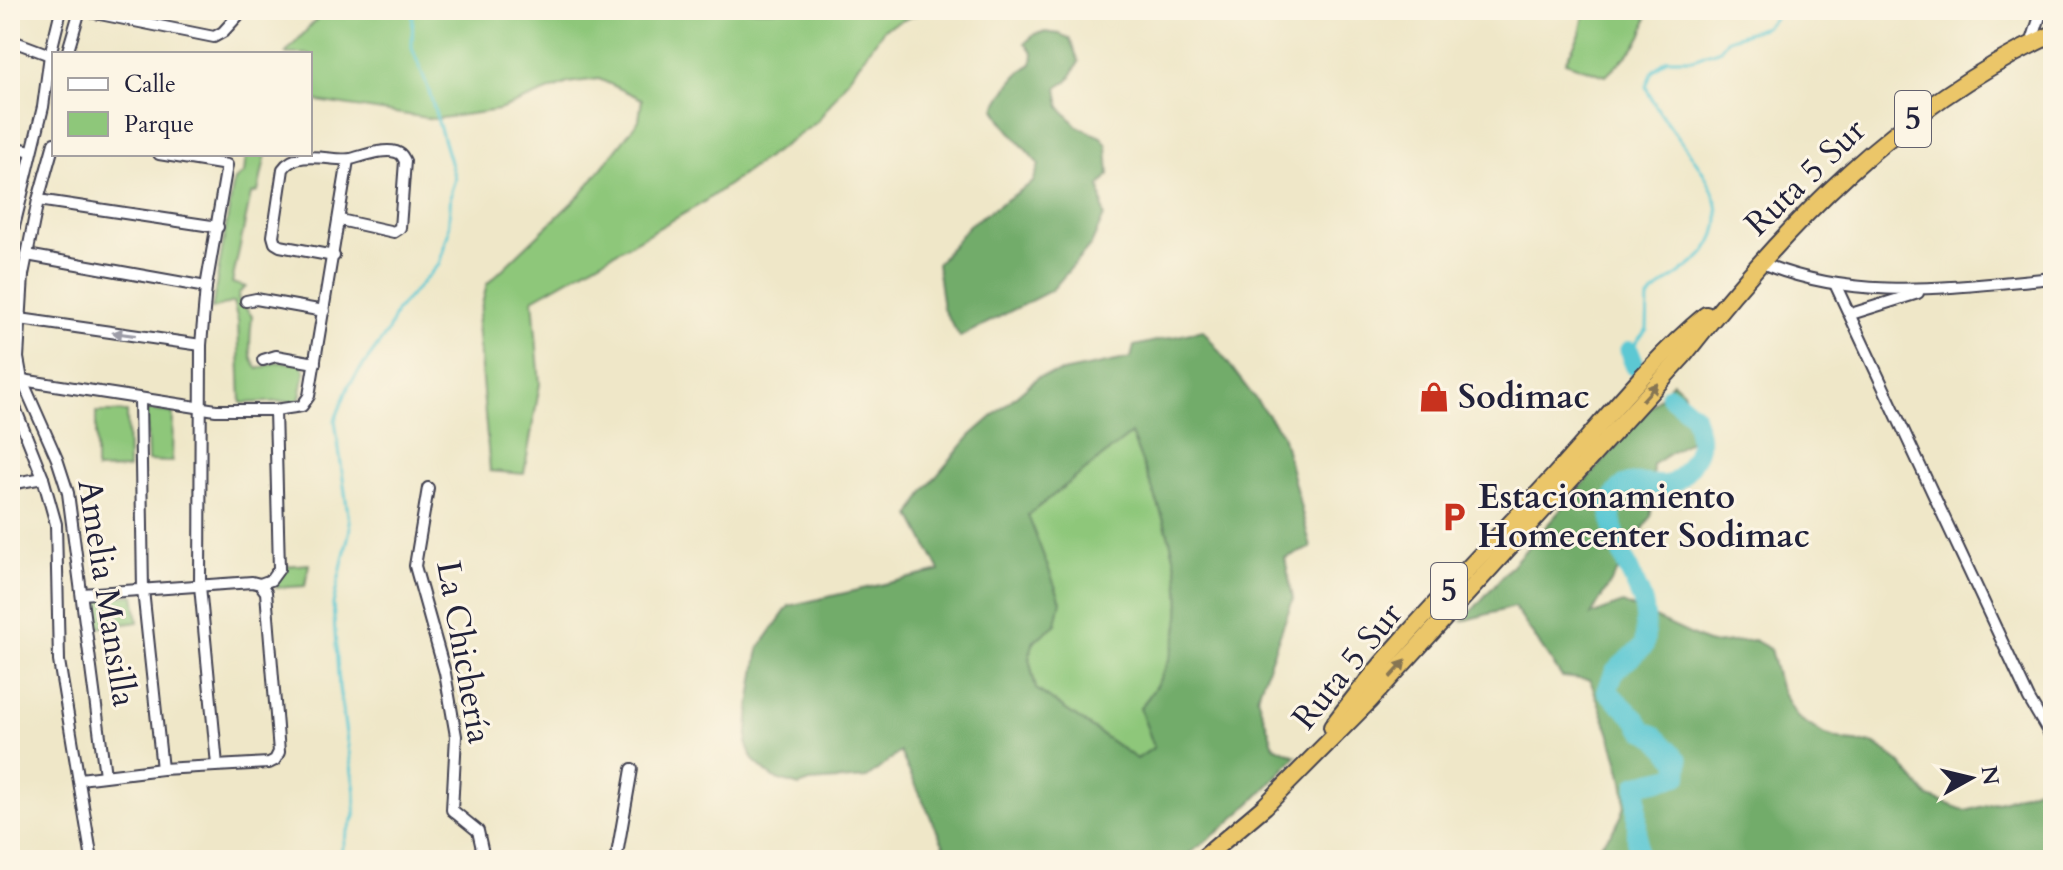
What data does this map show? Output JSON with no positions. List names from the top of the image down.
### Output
{
  "streets": {
    "highway": ["5", "Ruta 5 Sur"],
    "street": ["Amelia Mansilla", "La Chichería"]
  },
  "places": {
    "shop": ["Sodimac"],
    "parking": ["Estacionamiento Homecenter Sodimac"]
  },
  "legend": ["Calle", "Parque"],
  "north": "right"
}
